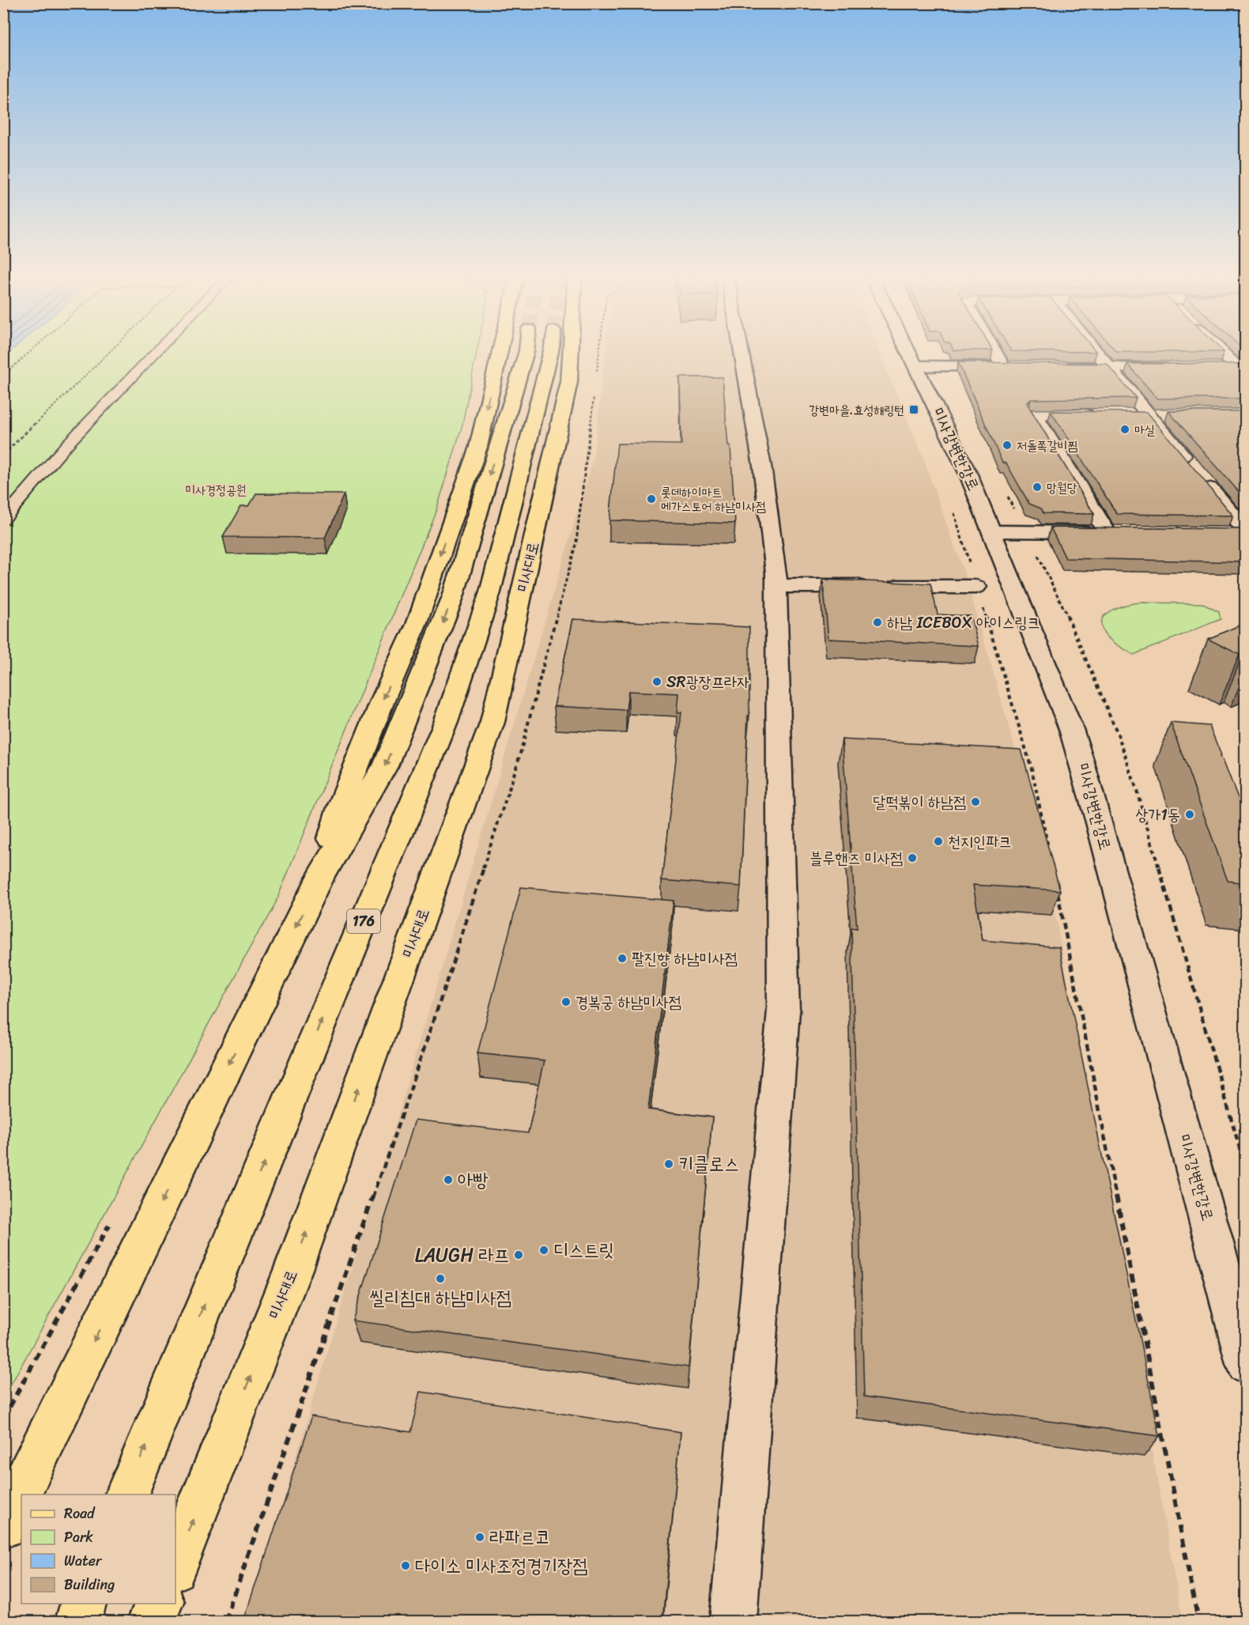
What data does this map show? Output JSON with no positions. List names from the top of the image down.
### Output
{
  "streets": {
    "main road": ["미사대로", "176"],
    "street": ["미사강변한강로"]
  },
  "parks": ["미사경정공원"],
  "places": {
    "transit": ["강변마을.효성해링턴"],
    "other": [
      "마실",
      "저돌쪽갈비찜",
      "망월당",
      "롯데하이마트 메가스토어 하남미사점",
      "하남 ICEBOX 아이스링크",
      "SR광장프라자",
      "달떡볶이 하남점",
      "상가1동",
      "천지인파크",
      "블루핸즈 미사점",
      "팔진향 하남미사점",
      "경복궁 하남미사점",
      "키클로스",
      "아빵",
      "디스트릿",
      "LAUGH 라프",
      "씰리침대 하남미사점",
      "라파르코",
      "다이소 미사조정경기장점"
    ]
  },
  "legend": [
    "Road",
    "Park",
    "Water",
    "Building"
  ]
}
